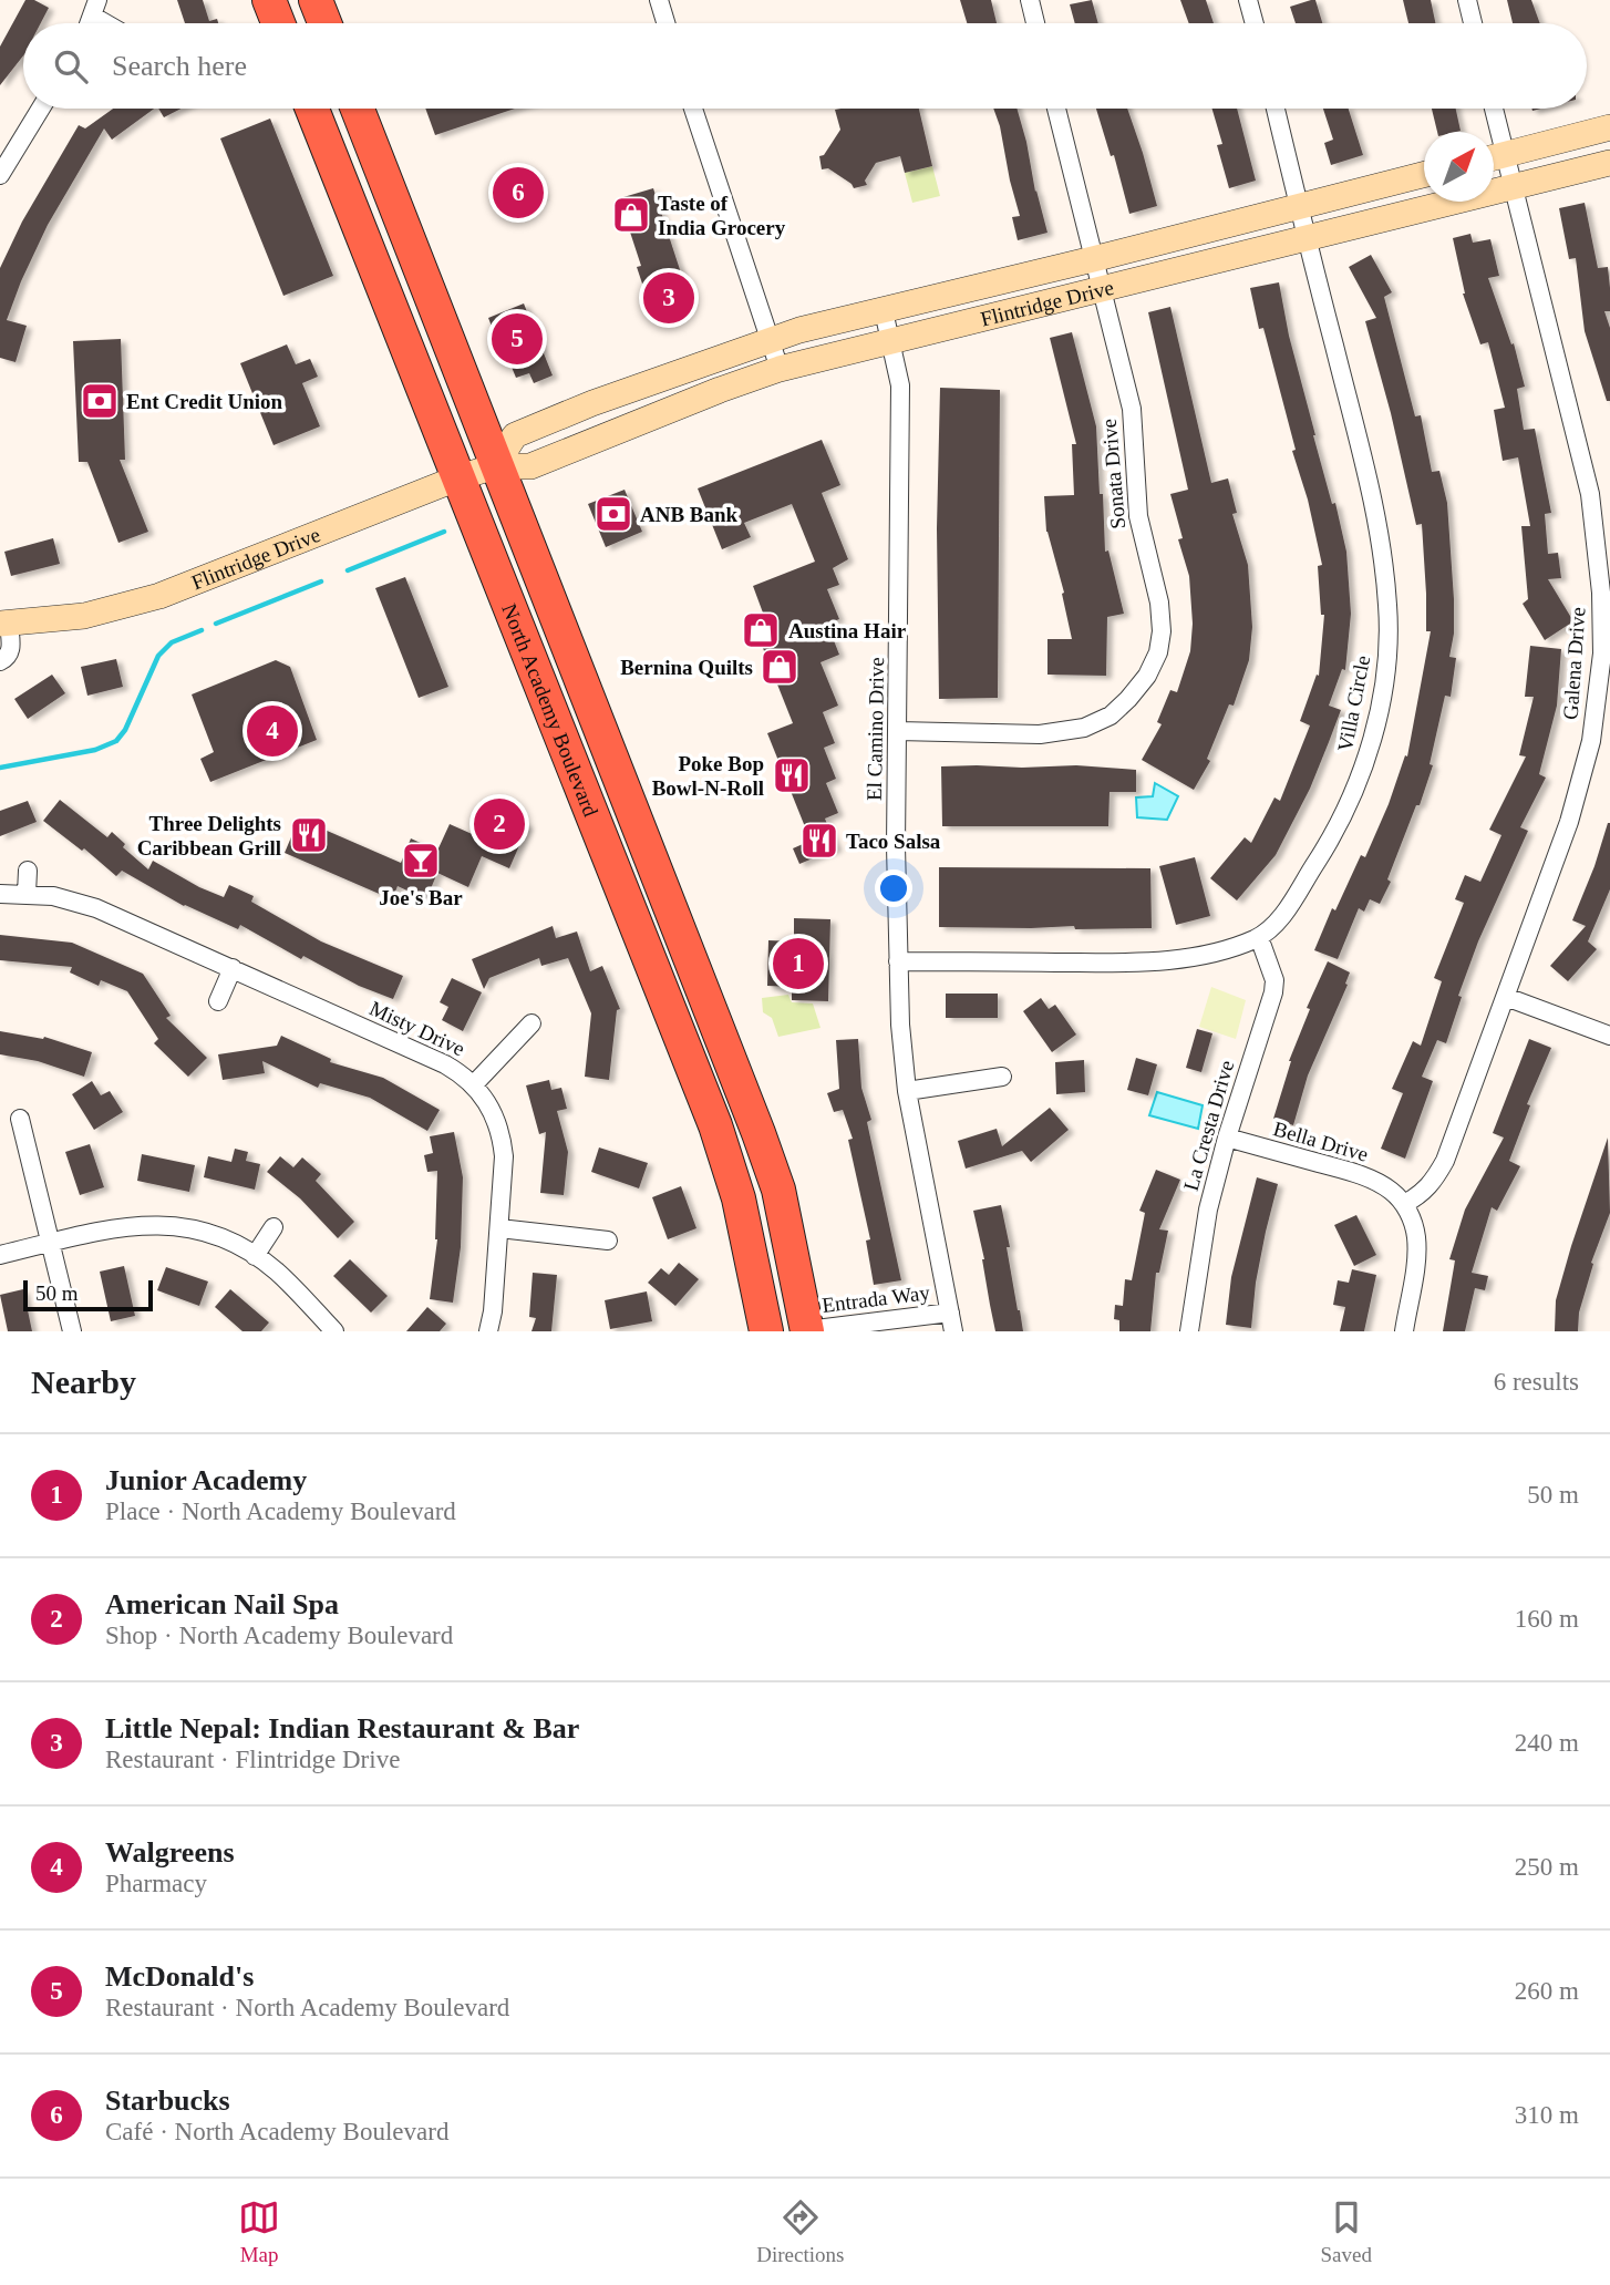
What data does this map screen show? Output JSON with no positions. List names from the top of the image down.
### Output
{
  "streets": {
    "highway": ["North Academy Boulevard"],
    "street": [
      "Flintridge Drive",
      "Sonata Drive",
      "Galena Drive",
      "Villa Circle",
      "El Camino Drive",
      "Misty Drive",
      "La Cresta Drive",
      "Bella Drive",
      "Entrada Way"
    ]
  },
  "crossings": [
    ["Flintridge Drive", "Sonata Drive"],
    ["Flintridge Drive", "Galena Drive"],
    ["Flintridge Drive", "Villa Circle"],
    ["Flintridge Drive", "North Academy Boulevard"],
    ["Flintridge Drive", "El Camino Drive"],
    ["Sonata Drive", "El Camino Drive"],
    ["Galena Drive", "Bella Drive"],
    ["Villa Circle", "El Camino Drive"],
    ["Villa Circle", "La Cresta Drive"],
    ["North Academy Boulevard", "Entrada Way"],
    ["El Camino Drive", "Entrada Way"],
    ["La Cresta Drive", "Bella Drive"]
  ],
  "places": {
    "shop": ["Taste of India Grocery", "Austina Hair", "Bernina Quilts"],
    "bank": ["Ent Credit Union", "ANB Bank"],
    "restaurant": ["Poke Bop Bowl-N-Roll", "Three Delights Caribbean Grill", "Taco Salsa"],
    "bar": ["Joe's Bar"]
  },
  "scale_bar": "50 m",
  "north": "top right",
  "page": {
    "search": "Search here",
    "pins": [
      "6",
      "3",
      "5",
      "4",
      "2",
      "1"
    ],
    "scale": "50 m",
    "heading": ["Nearby", "6 results"],
    "list": [
      {
        "mark": "1",
        "name": "Junior Academy",
        "note": "Place · North Academy Boulevard",
        "value": "50 m"
      },
      {
        "mark": "2",
        "name": "American Nail Spa",
        "note": "Shop · North Academy Boulevard",
        "value": "160 m"
      },
      {
        "mark": "3",
        "name": "Little Nepal: Indian Restaurant & Bar",
        "note": "Restaurant · Flintridge Drive",
        "value": "240 m"
      },
      {
        "mark": "4",
        "name": "Walgreens",
        "note": "Pharmacy",
        "value": "250 m"
      },
      {
        "mark": "5",
        "name": "McDonald's",
        "note": "Restaurant · North Academy Boulevard",
        "value": "260 m"
      },
      {
        "mark": "6",
        "name": "Starbucks",
        "note": "Café · North Academy Boulevard",
        "value": "310 m"
      }
    ],
    "nav": ["Map", "Directions", "Saved"]
  }
}
